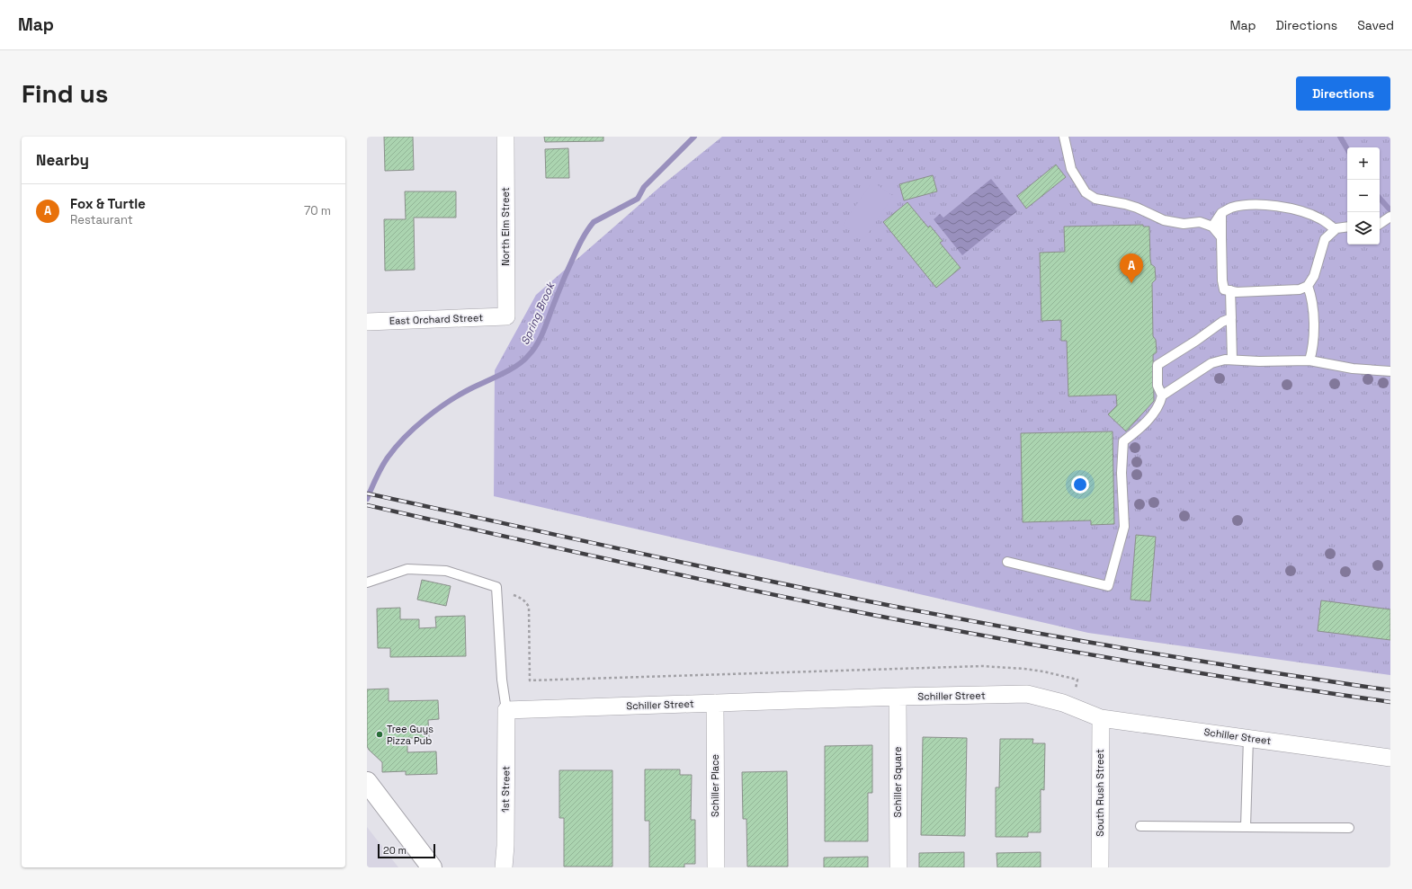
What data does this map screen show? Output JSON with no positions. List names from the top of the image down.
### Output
{
  "streets": {
    "street": [
      "North Elm Street",
      "East Orchard Street",
      "Schiller Street",
      "Schiller Square",
      "Schiller Place",
      "1st Street",
      "South Rush Street"
    ]
  },
  "crossings": [
    ["North Elm Street", "East Orchard Street"],
    ["Schiller Street", "Schiller Square"],
    ["Schiller Street", "Schiller Place"],
    ["Schiller Street", "1st Street"],
    ["Schiller Street", "South Rush Street"]
  ],
  "water": ["Spring Brook"],
  "places": ["Tree Guys Pizza Pub"],
  "scale_bar": "20 m",
  "page": {
    "header": "Map",
    "nav": ["Map", "Directions", "Saved"],
    "buttons": "Directions",
    "title": "Find us",
    "heading": "Nearby",
    "map_buttons": ["+", "−"],
    "list": [
      {
        "mark": "A",
        "name": "Fox & Turtle",
        "note": "Restaurant",
        "value": "70 m"
      }
    ],
    "pins": "A",
    "scale": "20 m"
  }
}
